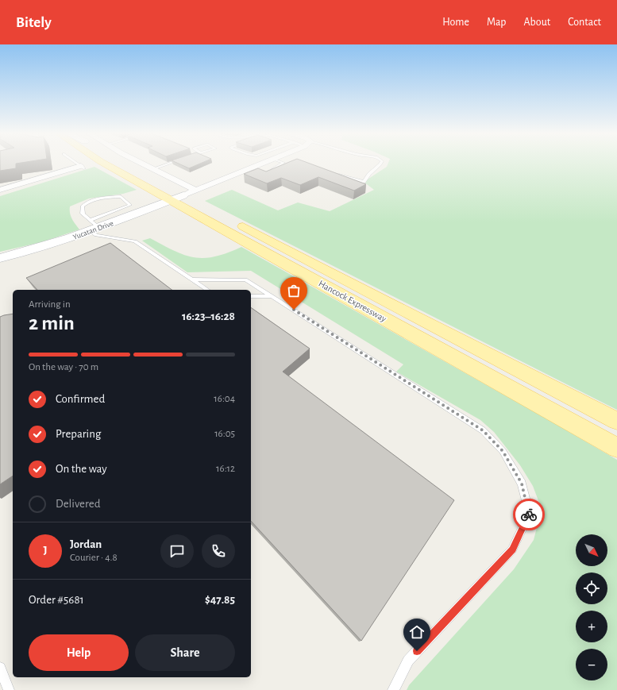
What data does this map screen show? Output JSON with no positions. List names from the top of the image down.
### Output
{
  "streets": {
    "main road": ["Hancock Expressway"],
    "street": ["Yucatan Drive"]
  },
  "crossings": [
    ["Yucatan Drive", "Hancock Expressway"]
  ],
  "north": "bottom right",
  "page": {
    "header": "Bitely",
    "nav": [
      "Home",
      "Map",
      "About",
      "Contact"
    ],
    "heading": ["2 min", "Arriving in", "16:23–16:28"],
    "panel": [
      "Jordan",
      "Courier · 4.8",
      "Order #5681",
      "$47.85"
    ],
    "bar": "On the way · 70 m",
    "list": [
      ["Confirmed", "16:04"],
      ["Preparing", "16:05"],
      ["On the way", "16:12"],
      "Delivered"
    ],
    "map_buttons": ["+", "−"],
    "round": "J",
    "buttons": ["Help", "Share"]
  }
}
